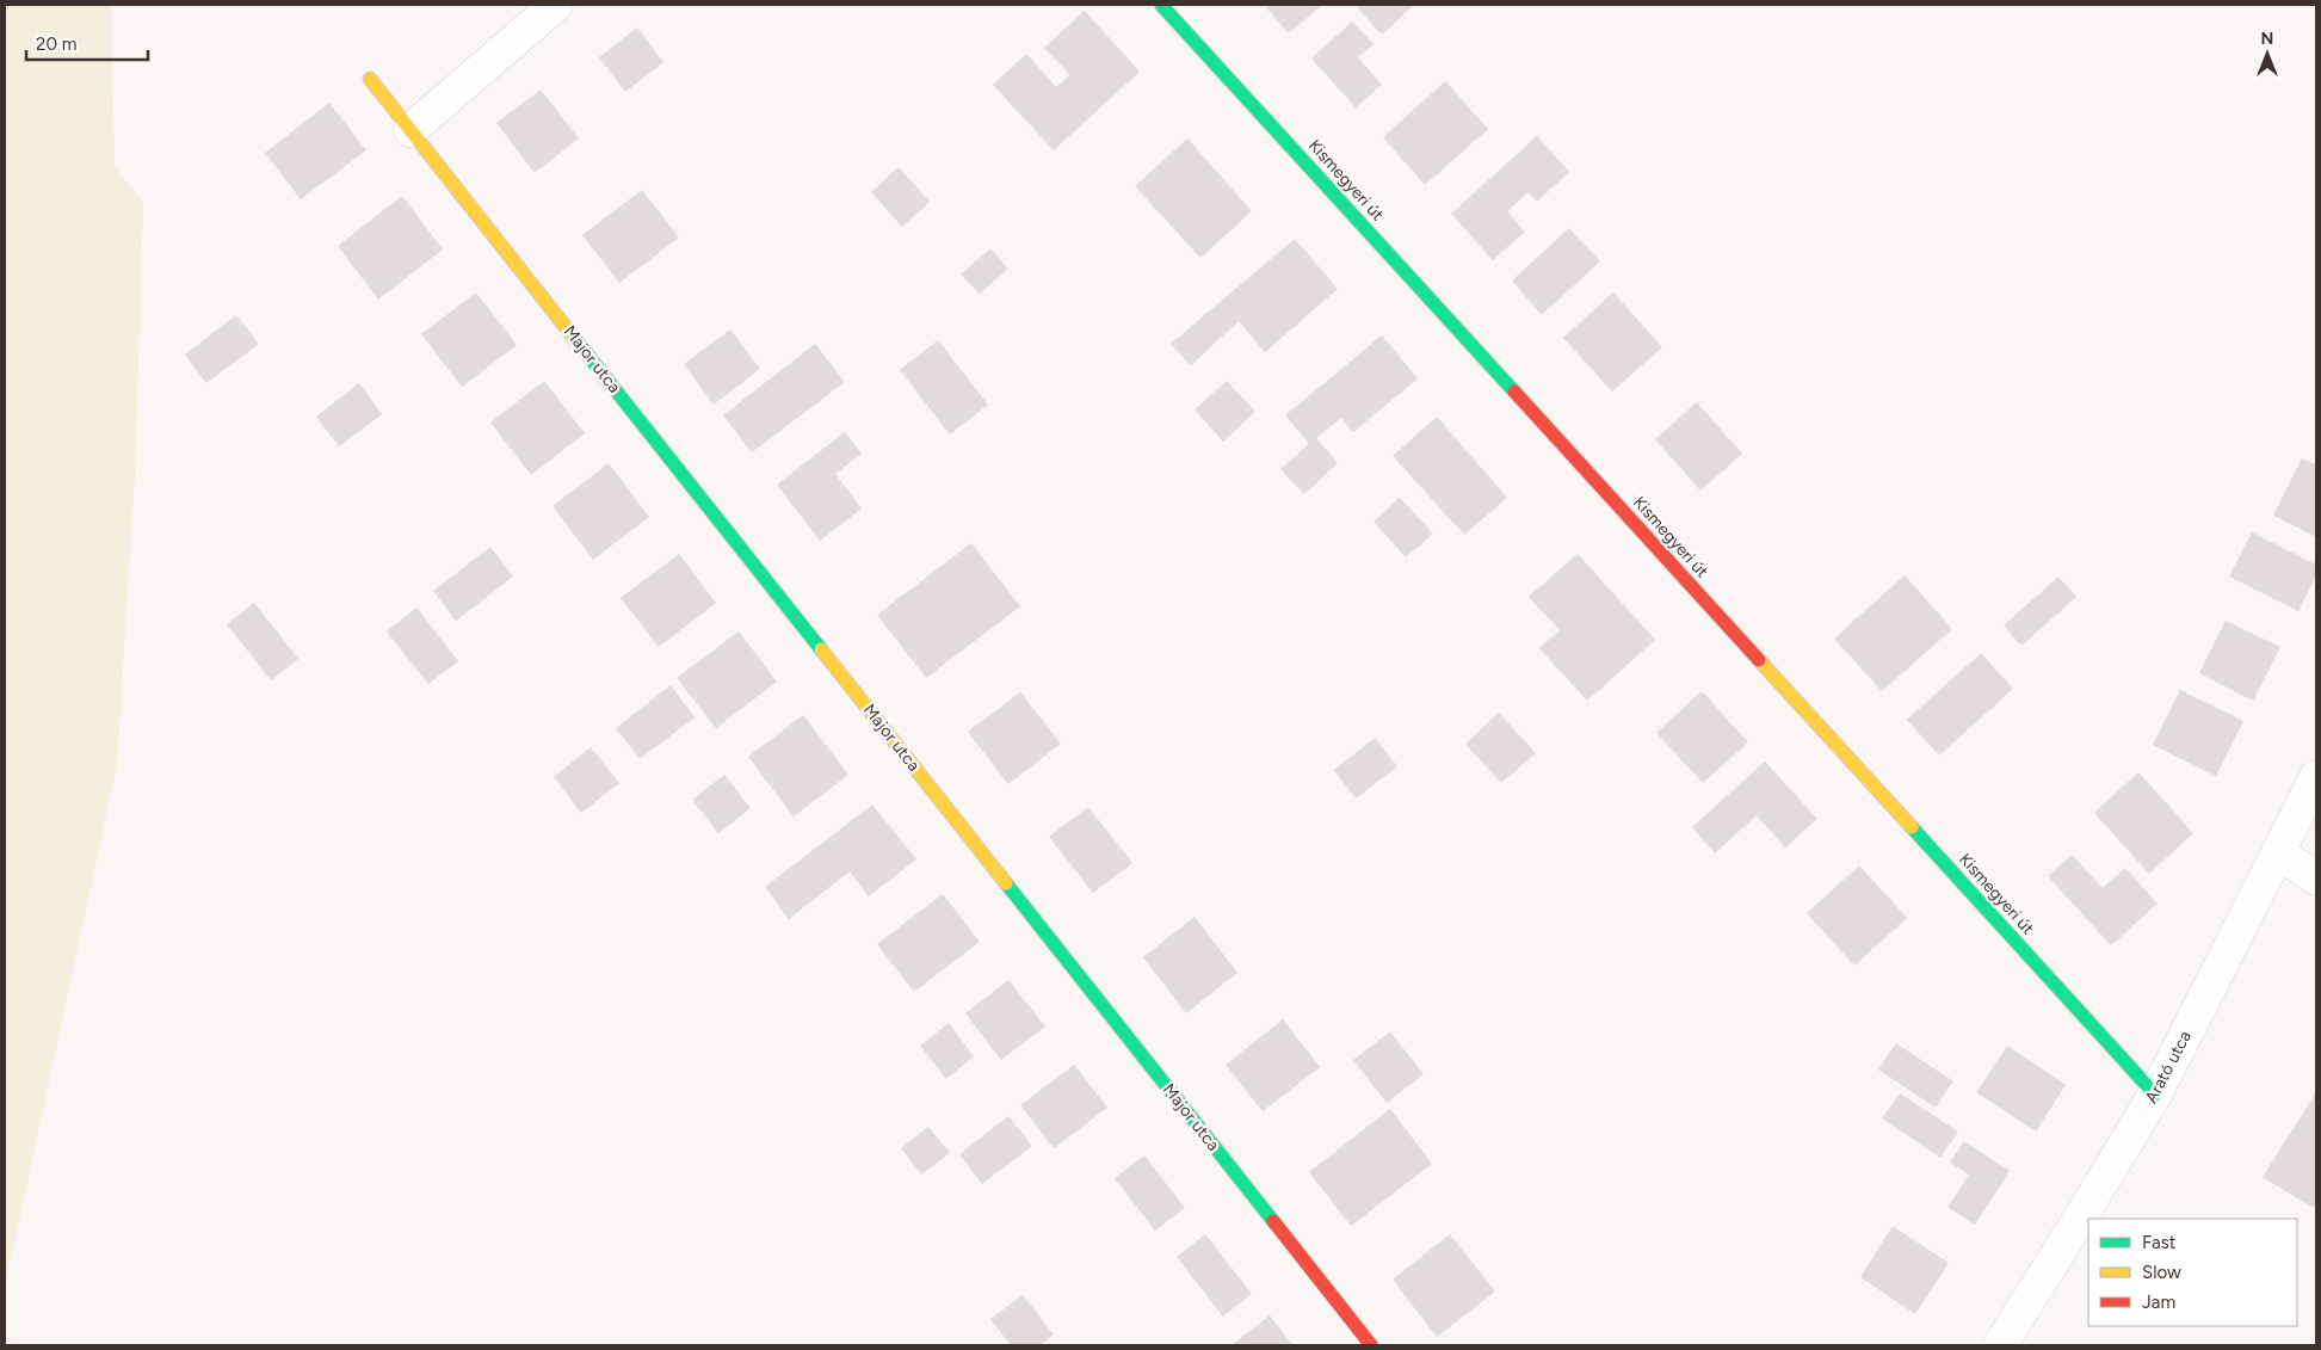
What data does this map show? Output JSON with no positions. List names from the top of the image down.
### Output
{
  "streets": {
    "street": ["Kismegyeri út", "Major utca", "Arató utca"]
  },
  "crossings": [
    ["Kismegyeri út", "Arató utca"]
  ],
  "legend": ["Fast", "Slow", "Jam"],
  "scale_bar": "20 m",
  "north": "top"
}
